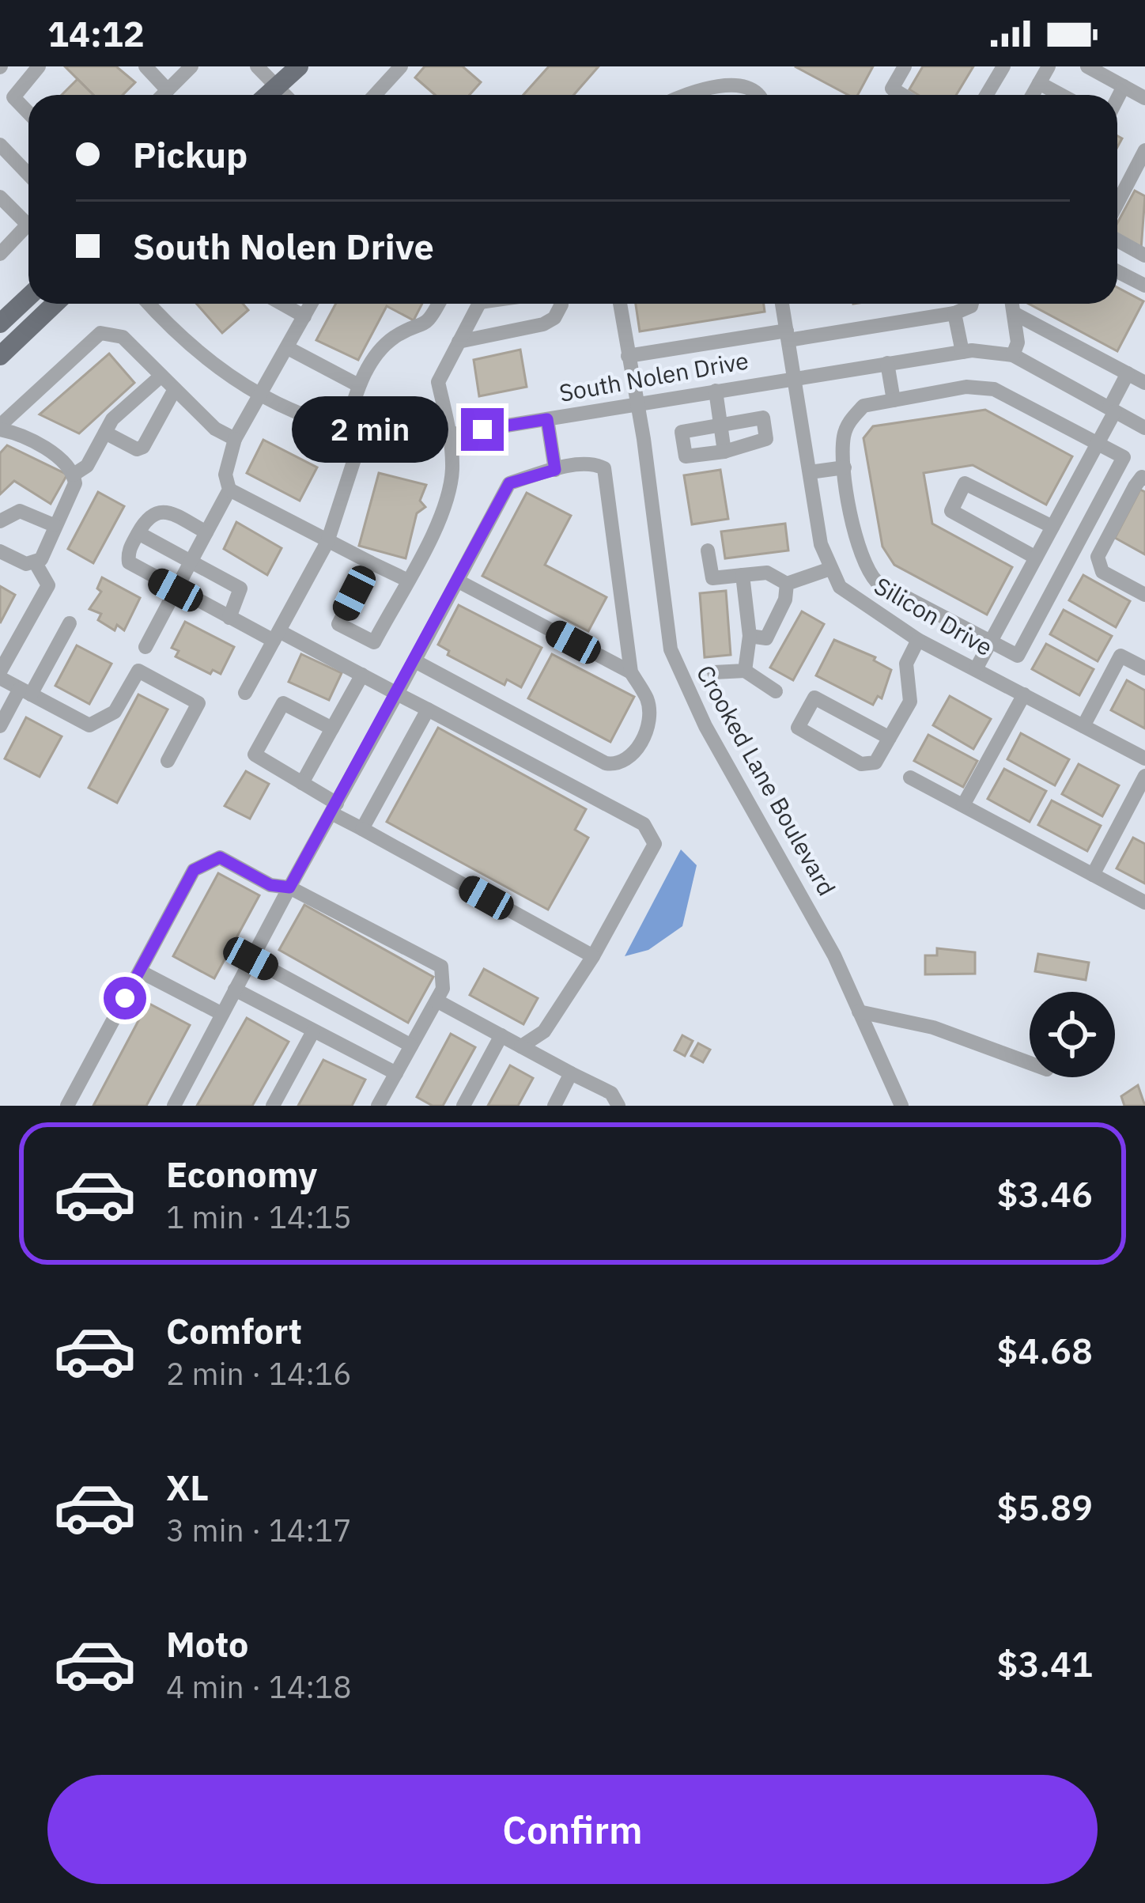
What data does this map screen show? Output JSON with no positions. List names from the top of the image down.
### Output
{
  "streets": {
    "street": ["South Nolen Drive", "Silicon Drive", "Crooked Lane Boulevard"]
  },
  "crossings": [
    ["South Nolen Drive", "Silicon Drive"],
    ["South Nolen Drive", "Crooked Lane Boulevard"]
  ],
  "page": {
    "status": "14:12",
    "banner": ["Pickup", "South Nolen Drive"],
    "bubble": "2 min",
    "list": [
      {
        "name": "Economy",
        "note": "1 min · 14:15",
        "value": "$3.46"
      },
      {
        "name": "Comfort",
        "note": "2 min · 14:16",
        "value": "$4.68"
      },
      {
        "name": "XL",
        "note": "3 min · 14:17",
        "value": "$5.89"
      },
      {
        "name": "Moto",
        "note": "4 min · 14:18",
        "value": "$3.41"
      }
    ],
    "buttons": "Confirm"
  }
}
